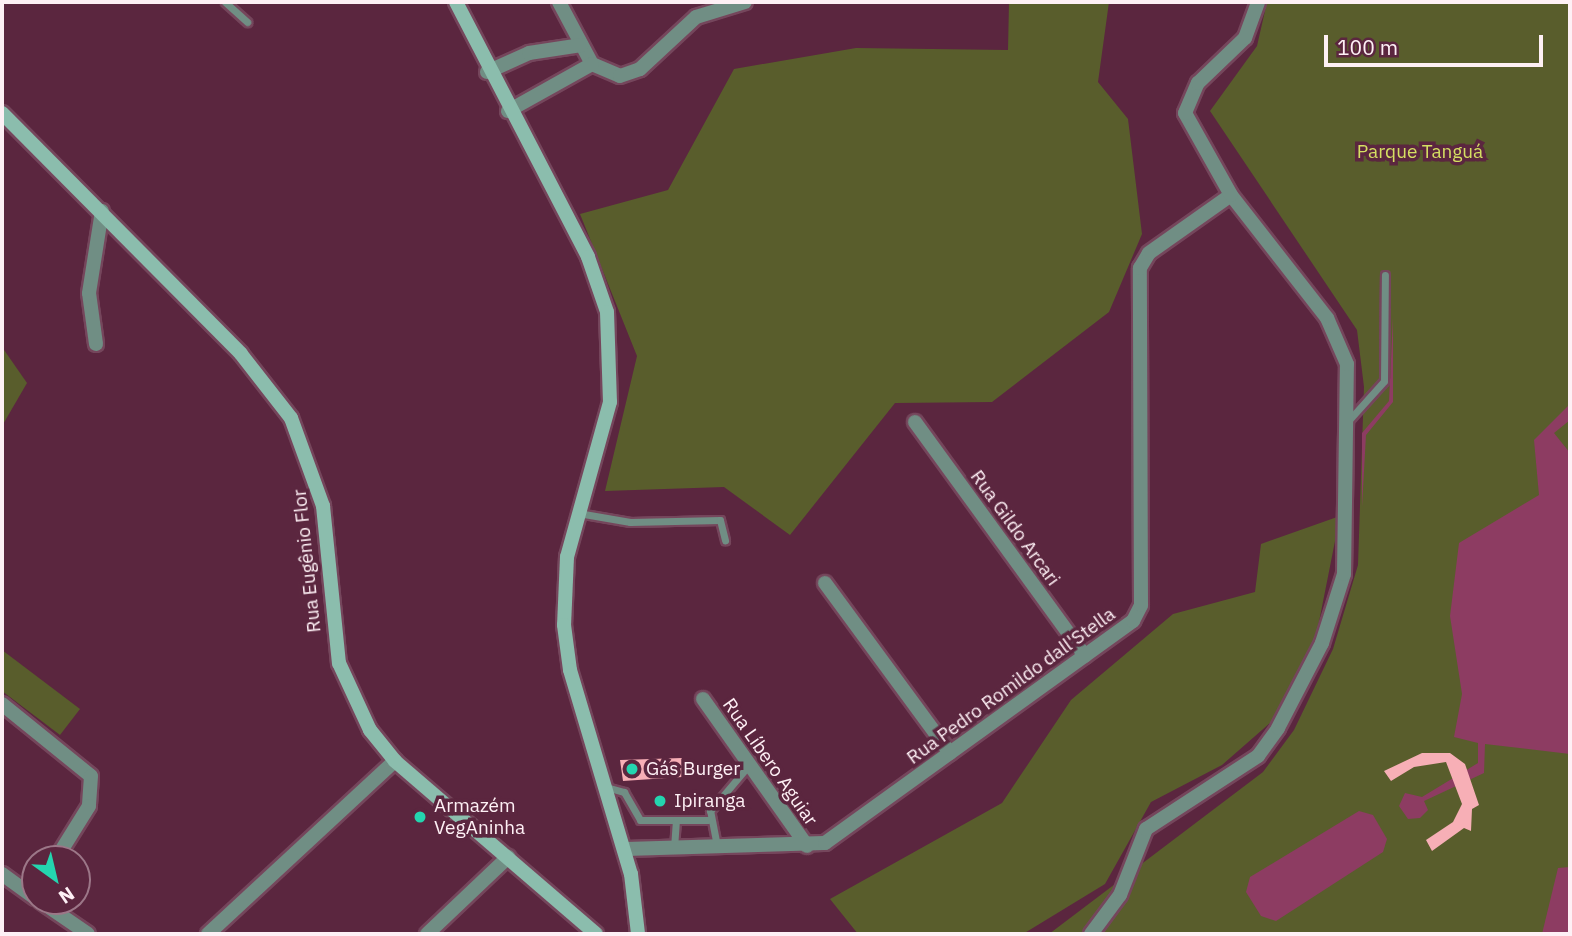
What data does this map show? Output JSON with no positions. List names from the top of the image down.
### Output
{
  "streets": {
    "street": [
      "Rua Gildo Arcari",
      "Rua Eugênio Flor",
      "Rua Pedro Romildo dall'Stella",
      "Rua Líbero Aguiar"
    ]
  },
  "crossings": [
    ["Rua Gildo Arcari", "Rua Pedro Romildo dall'Stella"],
    ["Rua Pedro Romildo dall'Stella", "Rua Líbero Aguiar"]
  ],
  "parks": ["Parque Tanguá"],
  "places": ["Gás Burger", "Ipiranga", "Armazém VegAninha"],
  "scale_bar": "100 m",
  "north": "bottom right"
}
